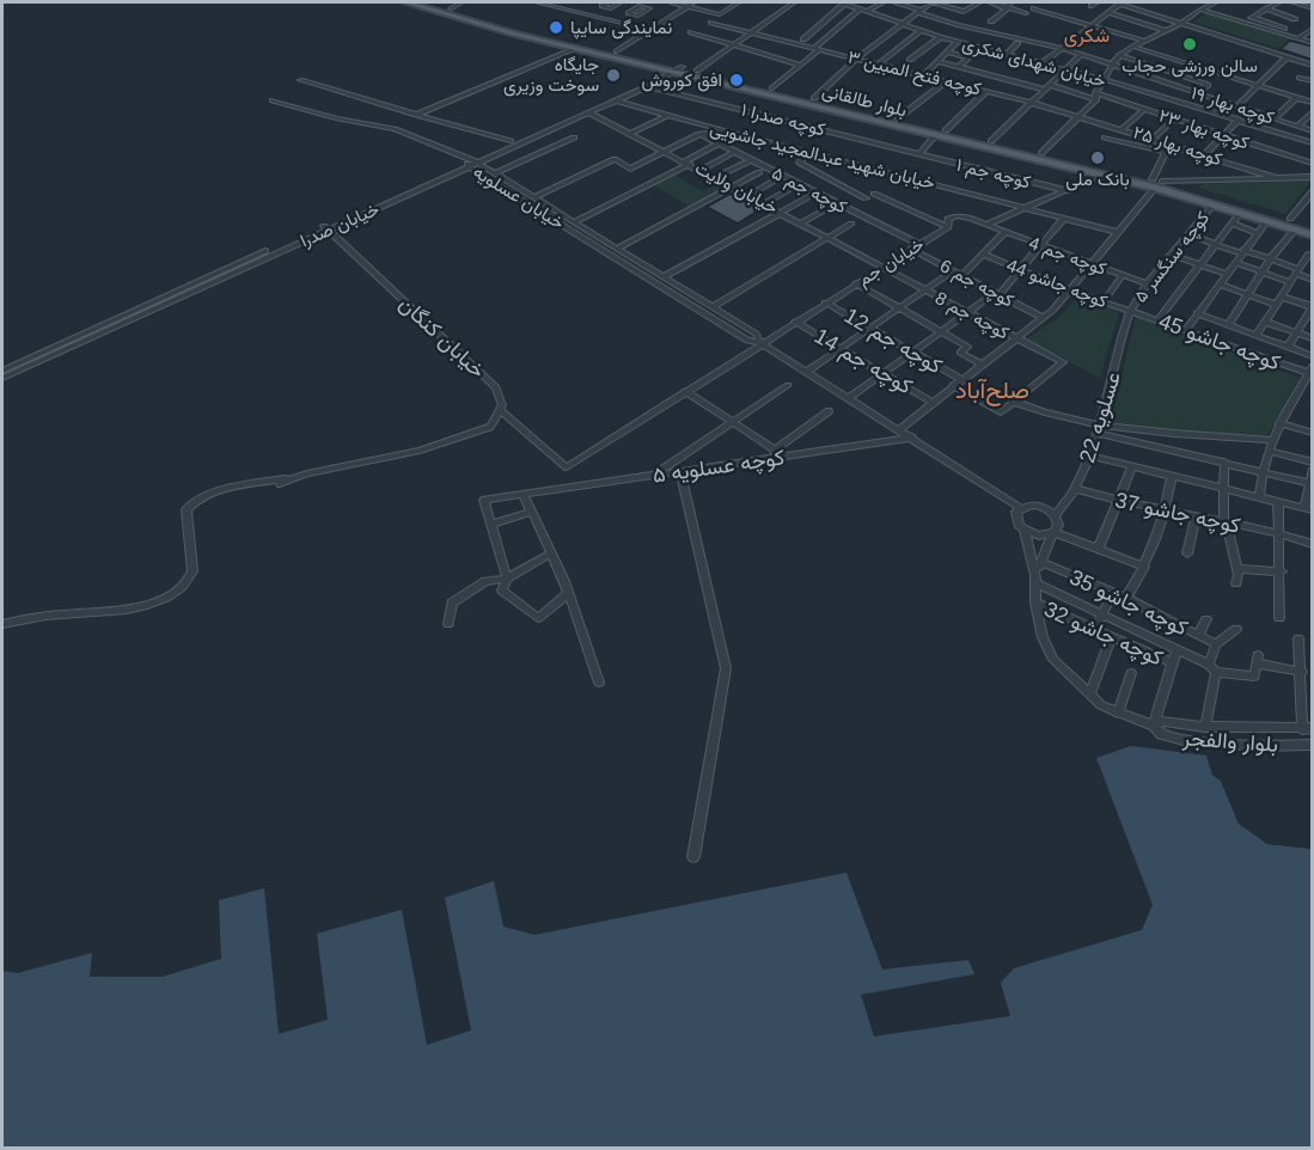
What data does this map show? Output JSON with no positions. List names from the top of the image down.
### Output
{
  "streets": {
    "main road": ["بلوار طالقانی"],
    "street": [
      "خیابان شهدای شکری",
      "کوچه فتح المبین ۳",
      "کوچه بهار ۱۹",
      "کوچه صدرا ۱",
      "کوچه بهار ۲۳",
      "کوچه بهار ۲۵",
      "خیابان شهید عبدالمجید جاشویی",
      "کوچه جم ۱",
      "خیابان ولایت",
      "کوچه جم ۵",
      "خیابان عسلویه",
      "خیابان صدرا",
      "کوچه جم 4",
      "کوچه سنگسر ۵",
      "خیابان جم",
      "کوچه جم 6",
      "کوچه جاشو 44",
      "کوچه جم 8",
      "خیابان کنگان",
      "کوچه جم 12",
      "کوچه جاشو 45",
      "کوچه جم 14",
      "عسلویه 22",
      "کوچه عسلویه ۵",
      "کوچه جاشو 37",
      "کوچه جاشو 35",
      "کوچه جاشو 32",
      "بلوار والفجر"
    ]
  },
  "crossings": [
    ["کوچه فتح المبین ۳", "کوچه بهار ۲۵"],
    ["بلوار طالقانی", "خیابان صدرا"],
    ["بلوار طالقانی", "کوچه سنگسر ۵"],
    ["کوچه صدرا ۱", "کوچه جم ۱"],
    ["کوچه صدرا ۱", "خیابان صدرا"],
    ["خیابان شهید عبدالمجید جاشویی", "خیابان صدرا"],
    ["خیابان ولایت", "خیابان صدرا"],
    ["خیابان ولایت", "خیابان جم"],
    ["خیابان ولایت", "کوچه جم 8"],
    ["کوچه جم ۵", "خیابان جم"],
    ["خیابان عسلویه", "خیابان صدرا"],
    ["خیابان عسلویه", "خیابان جم"],
    ["خیابان عسلویه", "عسلویه 22"],
    ["خیابان عسلویه", "کوچه عسلویه ۵"],
    ["خیابان صدرا", "خیابان کنگان"],
    ["کوچه جم 4", "کوچه سنگسر ۵"],
    ["کوچه جم 4", "خیابان جم"],
    ["کوچه سنگسر ۵", "کوچه جاشو 44"],
    ["کوچه سنگسر ۵", "کوچه جاشو 45"],
    ["کوچه سنگسر ۵", "عسلویه 22"],
    ["خیابان جم", "کوچه جم 6"],
    ["خیابان جم", "کوچه جم 8"],
    ["خیابان جم", "کوچه جم 12"],
    ["خیابان جم", "کوچه جم 14"],
    ["کوچه جاشو 44", "کوچه جاشو 45"],
    ["کوچه جاشو 44", "عسلویه 22"],
    ["کوچه جم 8", "کوچه جم 12"],
    ["کوچه جاشو 45", "عسلویه 22"],
    ["عسلویه 22", "کوچه جاشو 37"],
    ["کوچه جاشو 32", "بلوار والفجر"]
  ],
  "districts": ["شکری", "صلح‌آباد"],
  "places": [
    "نمایندگی سایپا",
    "سالن ورزشی حجاب",
    "جایگاه سوخت وزیری",
    "افق کوروش",
    "بانک ملی"
  ]
}
